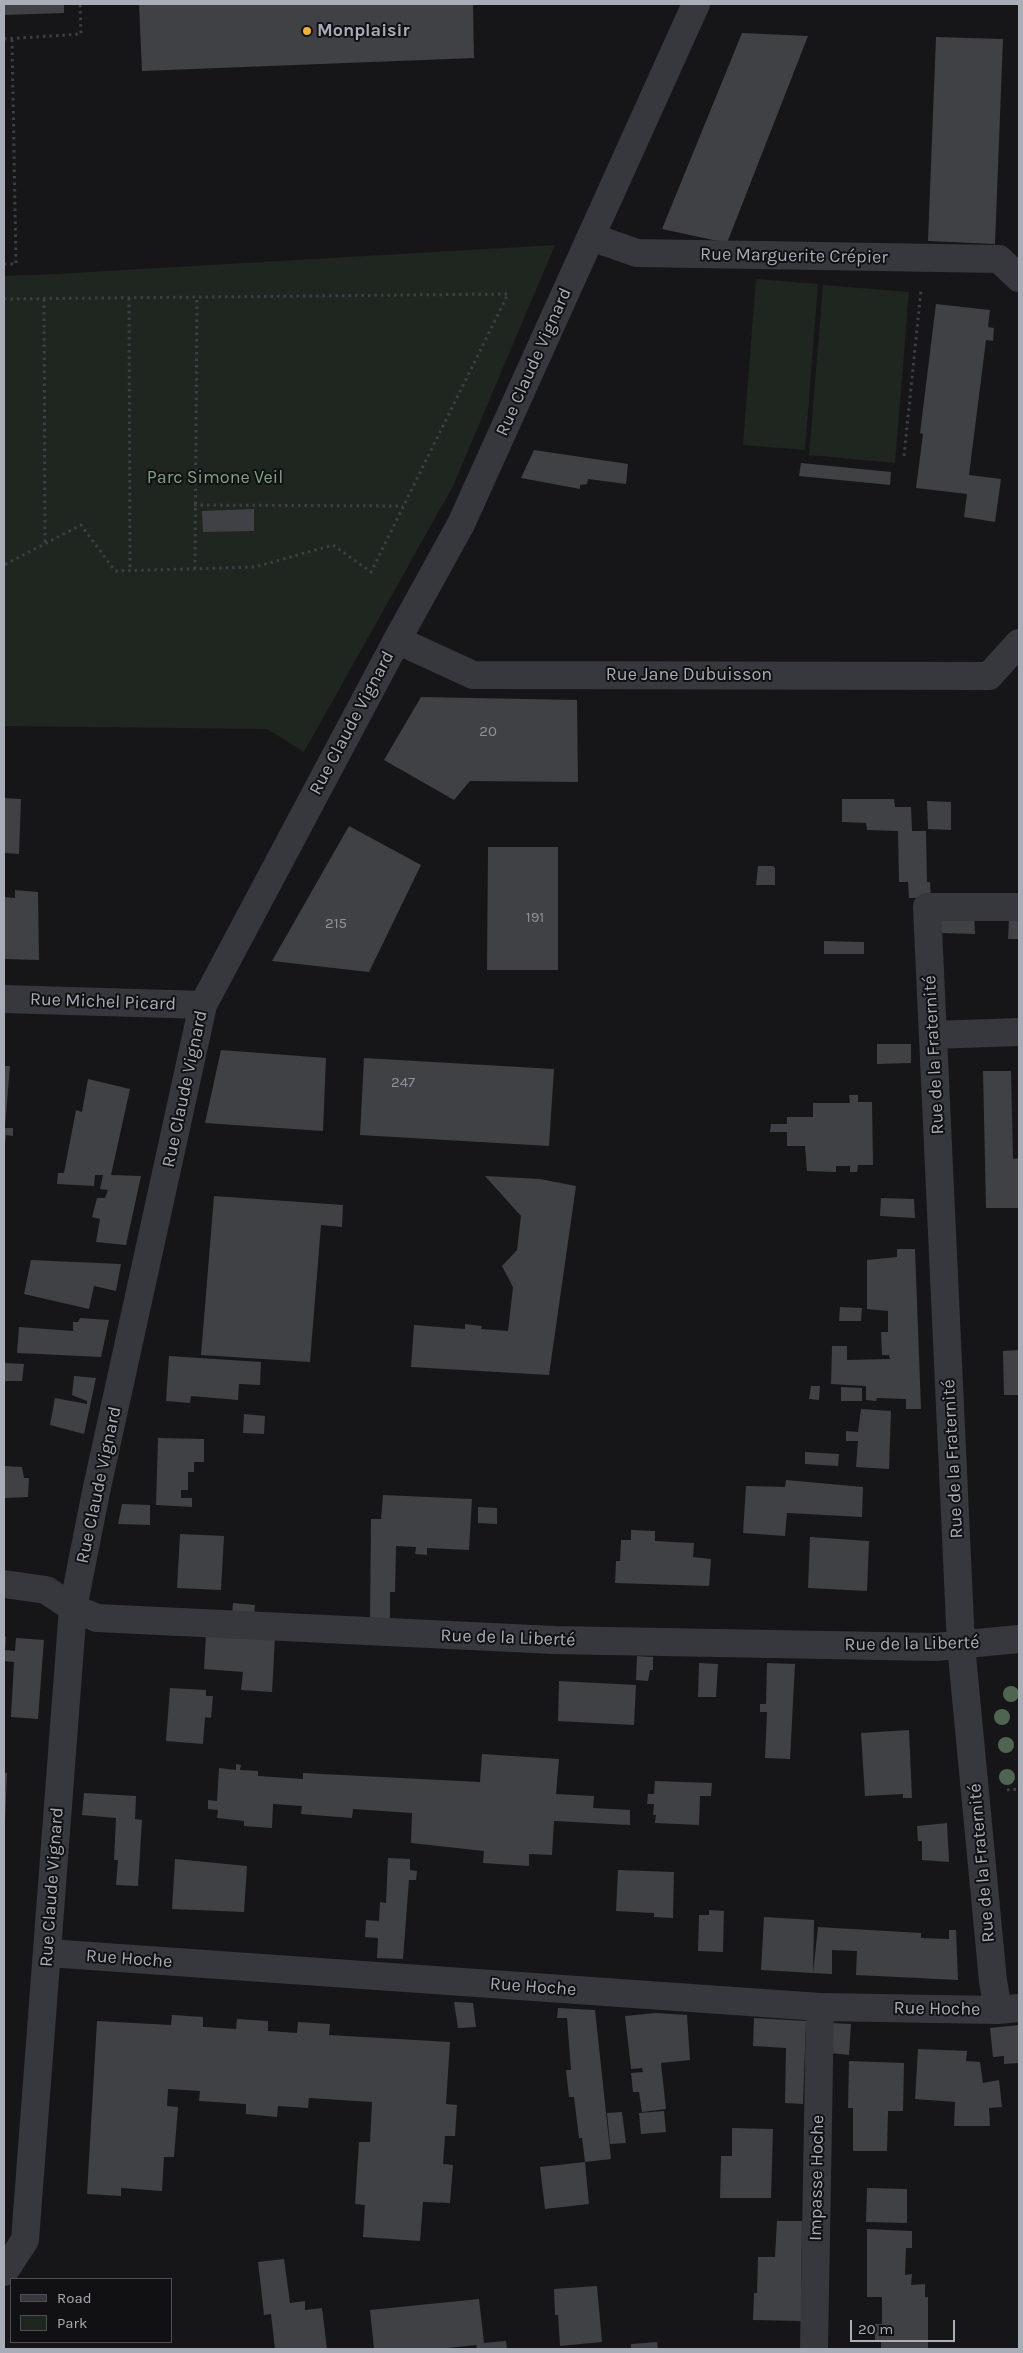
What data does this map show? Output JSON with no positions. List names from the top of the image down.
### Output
{
  "streets": {
    "street": [
      "Rue Marguerite Crépier",
      "Rue Claude Vignard",
      "Rue Jane Dubuisson",
      "Rue Michel Picard",
      "Rue de la Fraternité",
      "Rue de la Liberté",
      "Rue Hoche",
      "Impasse Hoche"
    ]
  },
  "crossings": [
    ["Rue Marguerite Crépier", "Rue Claude Vignard"],
    ["Rue Claude Vignard", "Rue Jane Dubuisson"],
    ["Rue Claude Vignard", "Rue Michel Picard"],
    ["Rue Claude Vignard", "Rue de la Liberté"],
    ["Rue Claude Vignard", "Rue Hoche"],
    ["Rue de la Fraternité", "Rue de la Liberté"],
    ["Rue de la Fraternité", "Rue Hoche"],
    ["Rue Hoche", "Impasse Hoche"]
  ],
  "parks": ["Parc Simone Veil"],
  "places": ["Monplaisir"],
  "house_numbers": [
    "20",
    "191",
    "215",
    "247"
  ],
  "legend": ["Road", "Park"],
  "scale_bar": "20 m"
}
